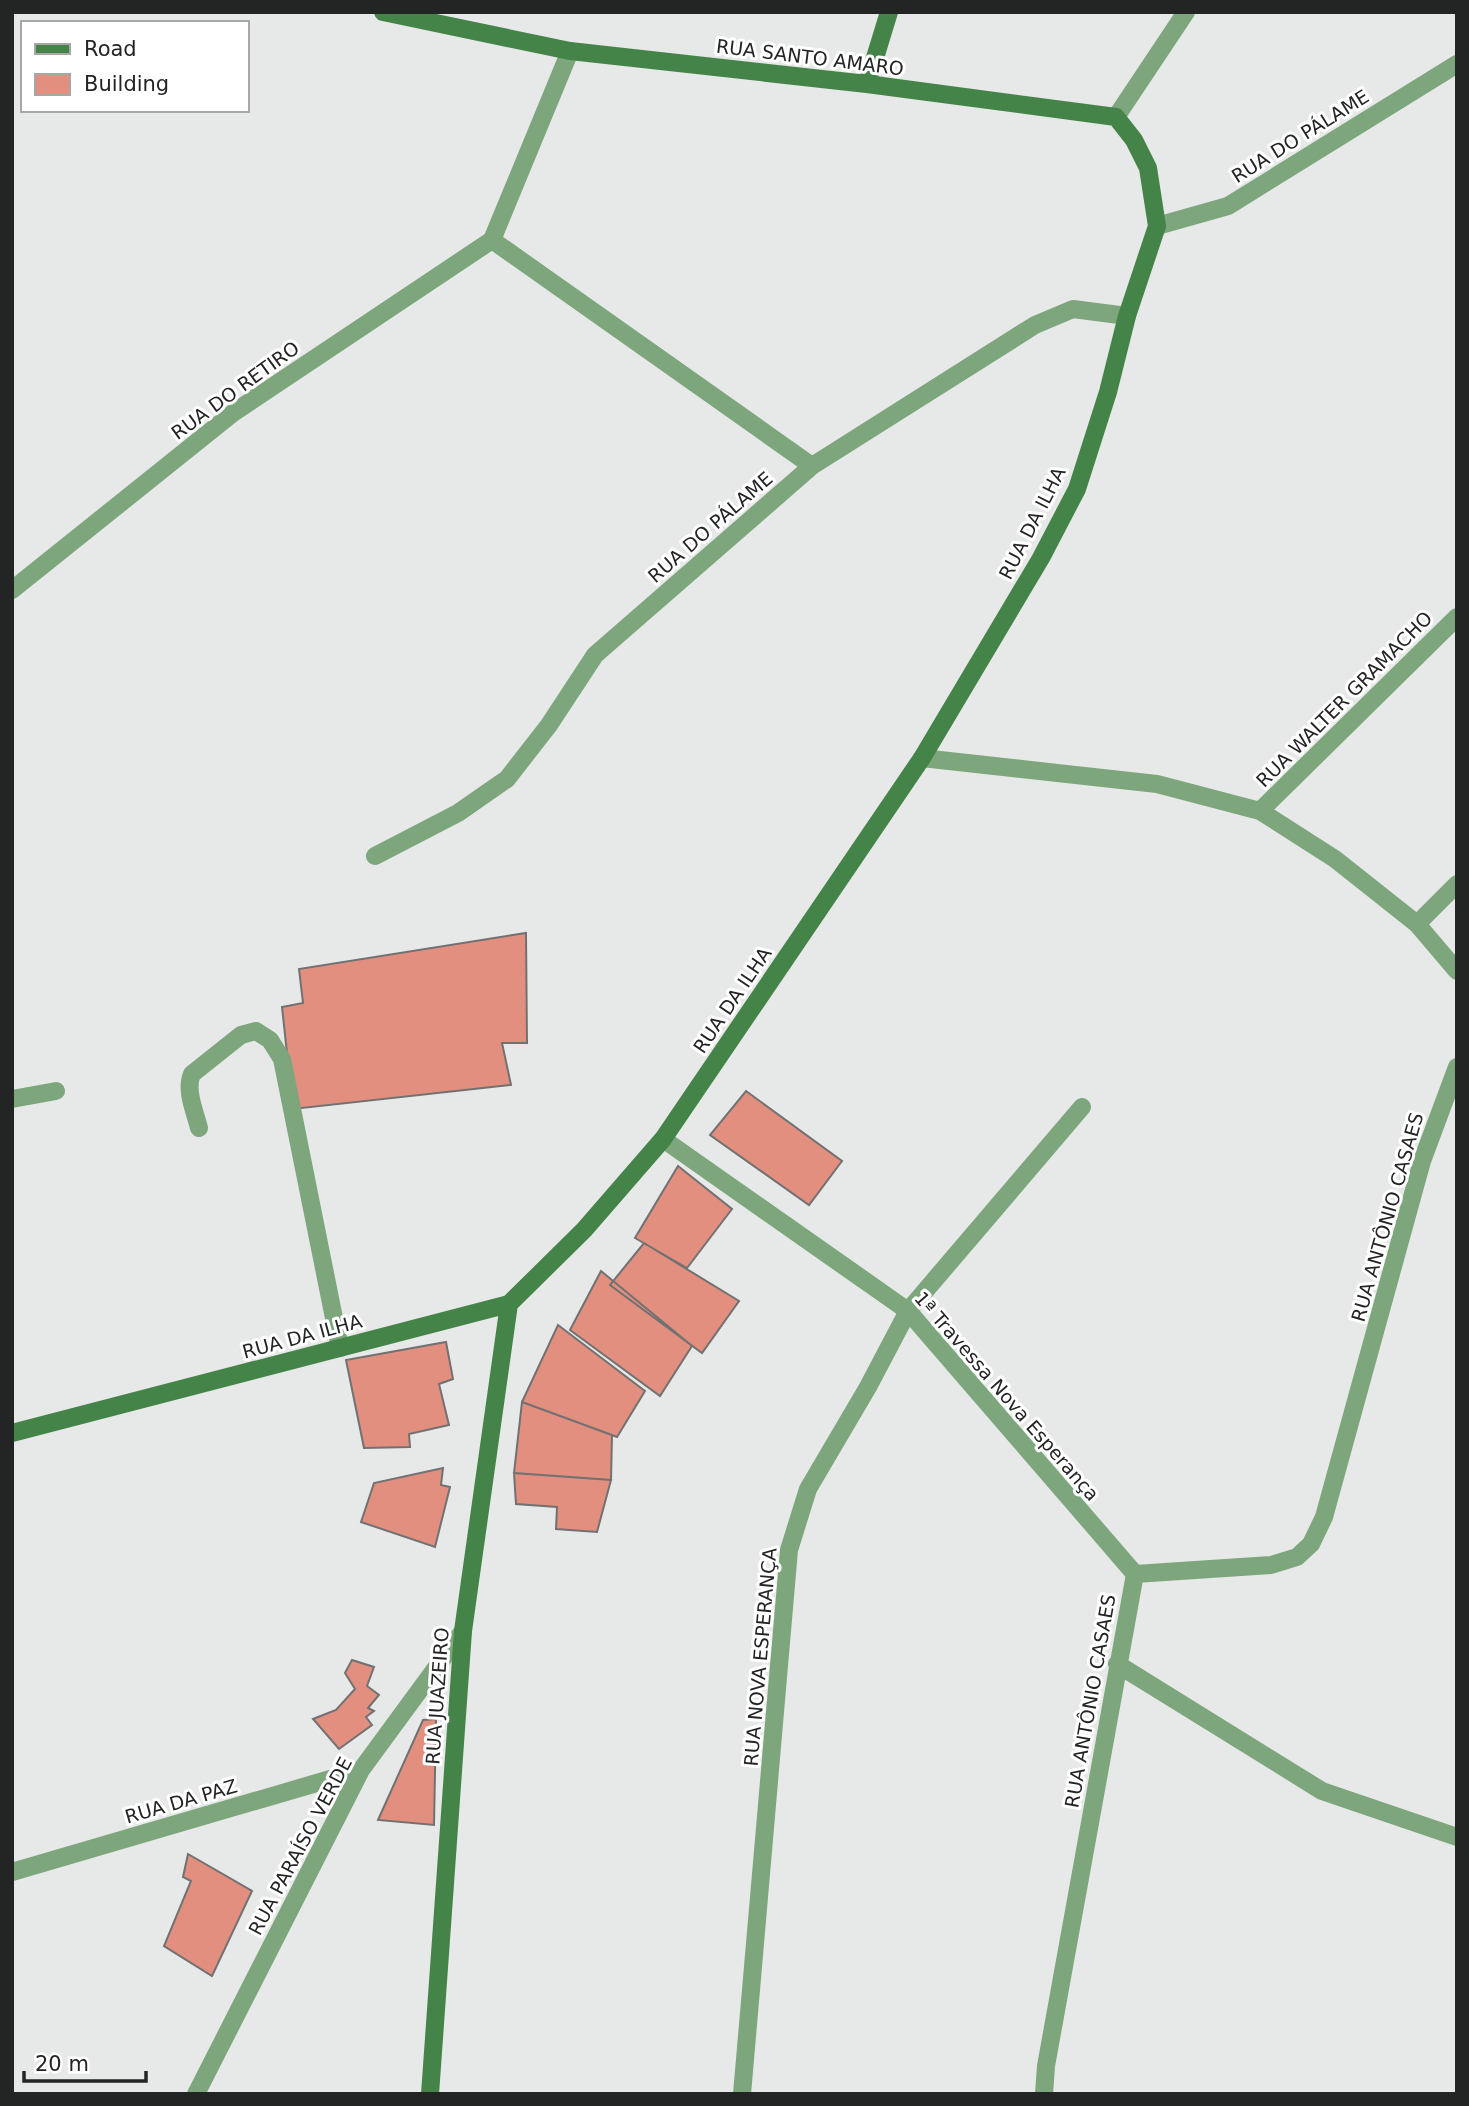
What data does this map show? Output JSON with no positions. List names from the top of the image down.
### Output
{
  "streets": {
    "main road": ["RUA SANTO AMARO", "RUA DA ILHA", "RUA JUAZEIRO"],
    "street": [
      "RUA DO PÁLAME",
      "RUA DO RETIRO",
      "RUA WALTER GRAMACHO",
      "RUA ANTÔNIO CASAES",
      "1ª Travessa Nova Esperança",
      "RUA NOVA ESPERANÇA",
      "RUA DA PAZ",
      "RUA PARAÍSO VERDE"
    ]
  },
  "crossings": [
    ["RUA DO PÁLAME", "RUA DA ILHA"],
    ["RUA DA ILHA", "1ª Travessa Nova Esperança"],
    ["RUA DA ILHA", "RUA JUAZEIRO"],
    ["RUA ANTÔNIO CASAES", "1ª Travessa Nova Esperança"],
    ["1ª Travessa Nova Esperança", "RUA NOVA ESPERANÇA"],
    ["RUA JUAZEIRO", "RUA PARAÍSO VERDE"],
    ["RUA DA PAZ", "RUA PARAÍSO VERDE"]
  ],
  "legend": ["Road", "Building"],
  "scale_bar": "20 m"
}
